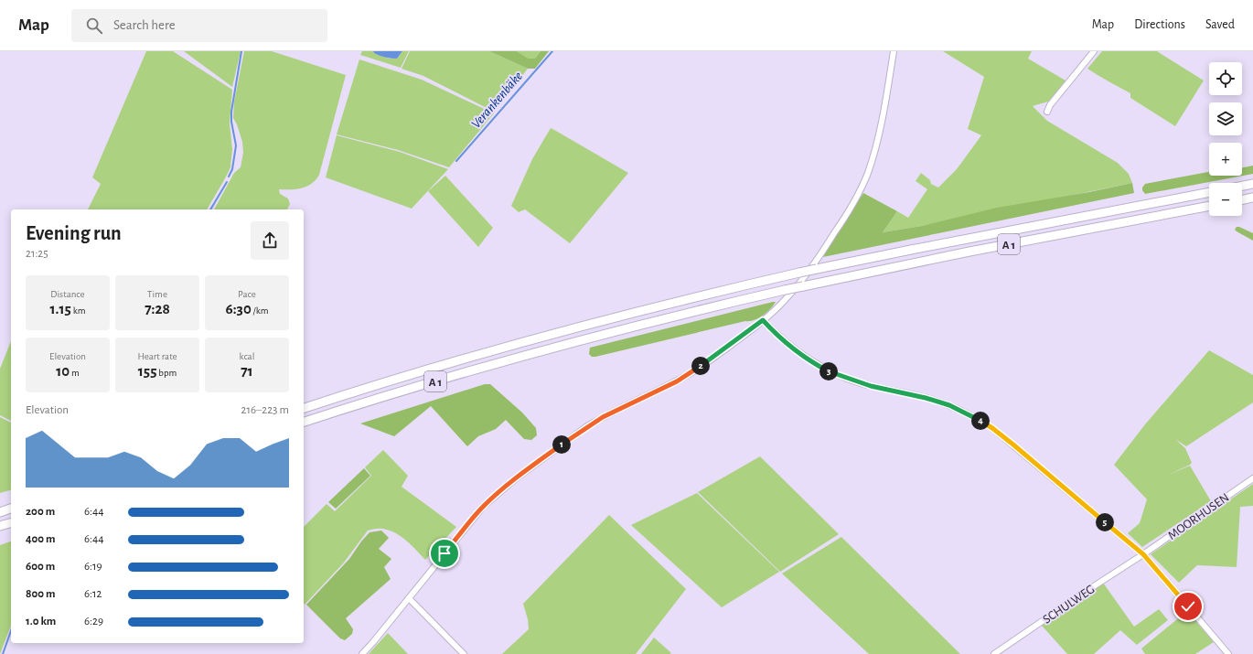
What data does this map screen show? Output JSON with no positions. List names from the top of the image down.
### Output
{
  "streets": {
    "highway": ["A 1"],
    "street": ["MOORHUSEN", "SCHULWEG"]
  },
  "crossings": [
    ["MOORHUSEN", "SCHULWEG"]
  ],
  "water": ["Verankenbäke"],
  "page": {
    "header": "Map",
    "search": "Search here",
    "nav": ["Map", "Directions", "Saved"],
    "map_buttons": ["+", "−"],
    "heading": ["Evening run", "21:25"],
    "stats": [
      ["Distance", "1.15 km"],
      ["Time", "7:28"],
      ["Pace", "6:30 /km"],
      ["Elevation", "10 m"],
      ["Heart rate", "155 bpm"],
      ["kcal", "71"]
    ],
    "pins": [
      "2",
      "3",
      "4",
      "1",
      "5"
    ],
    "chart": ["Elevation", "216–223 m"],
    "list": [
      {
        "name": "200 m",
        "note": "6:44"
      },
      {
        "name": "400 m",
        "note": "6:44"
      },
      {
        "name": "600 m",
        "note": "6:19"
      },
      {
        "name": "800 m",
        "note": "6:12"
      },
      {
        "name": "1.0 km",
        "note": "6:29"
      }
    ]
  }
}
